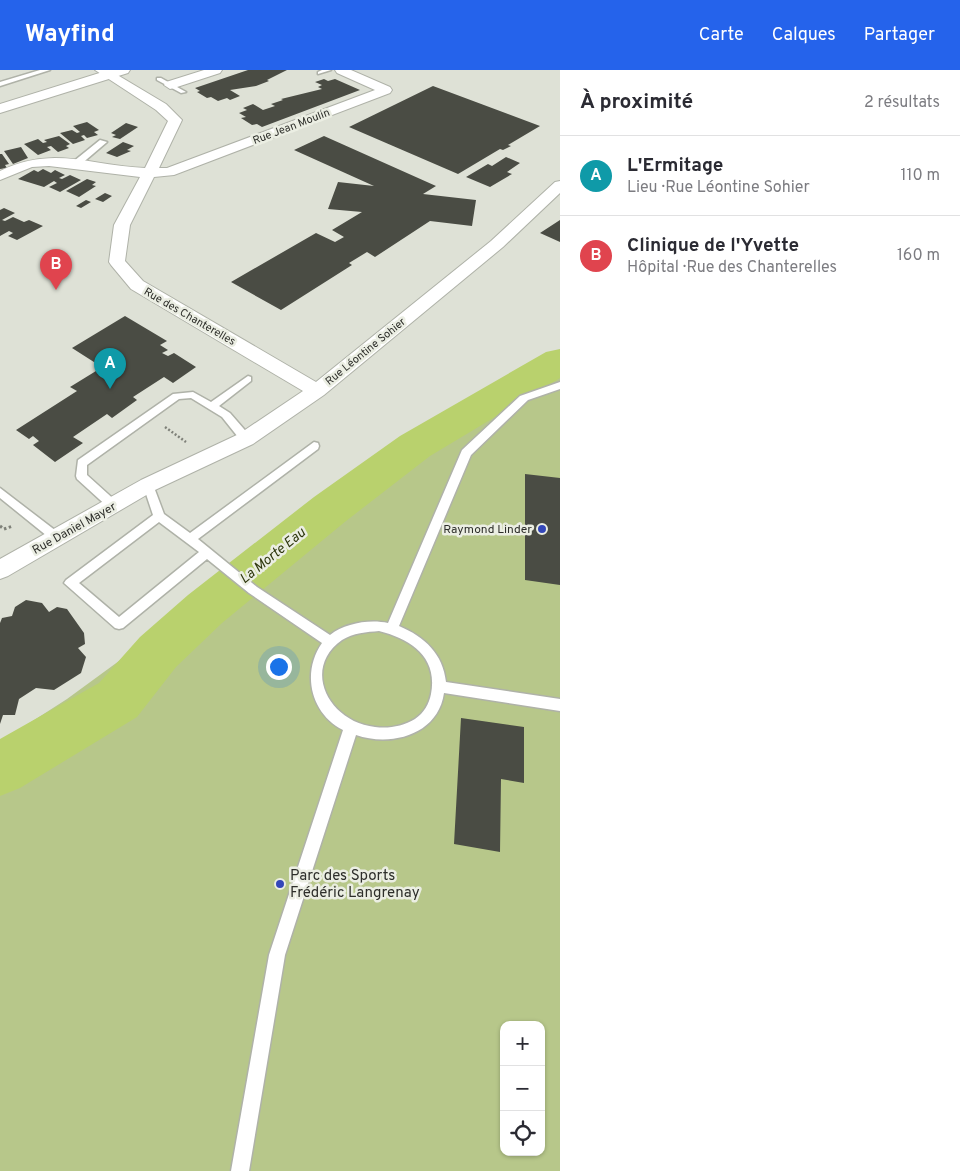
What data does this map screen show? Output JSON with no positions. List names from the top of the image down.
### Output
{
  "streets": {
    "street": [
      "Rue Jean Moulin",
      "Rue des Chanterelles",
      "Rue Léontine Sohier",
      "Rue Daniel Mayer"
    ]
  },
  "crossings": [
    ["Rue Jean Moulin", "Rue des Chanterelles"],
    ["Rue des Chanterelles", "Rue Léontine Sohier"],
    ["Rue Léontine Sohier", "Rue Daniel Mayer"]
  ],
  "water": ["La Morte Eau"],
  "places": ["Raymond Linder", "Parc des Sports Frédéric Langrenay"],
  "page": {
    "header": "Wayfind",
    "nav": ["Carte", "Calques", "Partager"],
    "heading": ["À proximité", "2 résultats"],
    "list": [
      {
        "mark": "A",
        "name": "L'Ermitage",
        "note": "Lieu · Rue Léontine Sohier",
        "value": "110 m"
      },
      {
        "mark": "B",
        "name": "Clinique de l'Yvette",
        "note": "Hôpital · Rue des Chanterelles",
        "value": "160 m"
      }
    ],
    "pins": ["B", "A"],
    "map_buttons": ["+", "−"]
  }
}
